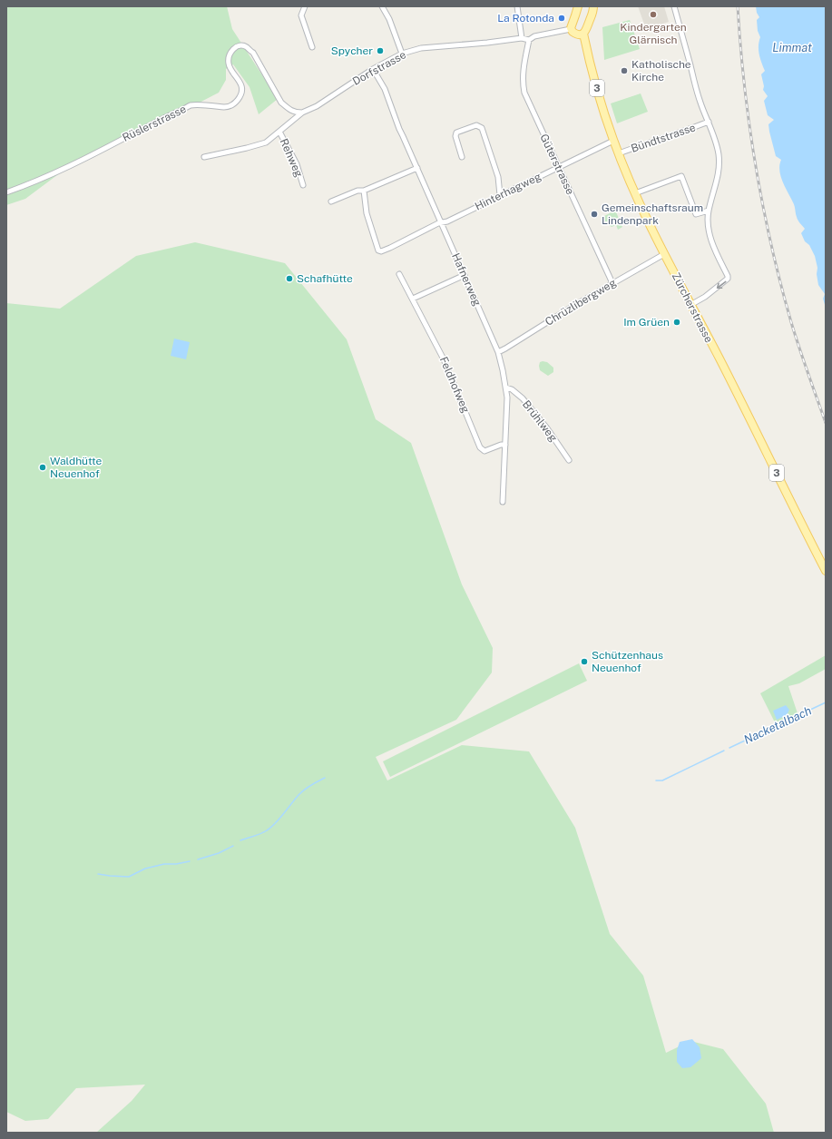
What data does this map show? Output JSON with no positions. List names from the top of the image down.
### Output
{
  "streets": {
    "main road": ["3", "Zürcherstrasse"],
    "street": [
      "Dorfstrasse",
      "Rüslerstrasse",
      "Bündtstrasse",
      "Rehweg",
      "Güterstrasse",
      "Hinterhagweg",
      "Hafnerweg",
      "Chrüzlibergweg",
      "Feldhofweg",
      "Brühlweg"
    ]
  },
  "crossings": [
    ["Dorfstrasse", "Rüslerstrasse"],
    ["Dorfstrasse", "Rehweg"],
    ["Dorfstrasse", "Güterstrasse"],
    ["Dorfstrasse", "Hafnerweg"],
    ["Bündtstrasse", "Zürcherstrasse"],
    ["Güterstrasse", "Hinterhagweg"],
    ["Güterstrasse", "Chrüzlibergweg"],
    ["Hinterhagweg", "Hafnerweg"],
    ["Hinterhagweg", "Zürcherstrasse"],
    ["Hafnerweg", "Chrüzlibergweg"],
    ["Hafnerweg", "Feldhofweg"],
    ["Hafnerweg", "Brühlweg"],
    ["Chrüzlibergweg", "Zürcherstrasse"]
  ],
  "water": ["Limmat", "Nacketalbach"],
  "places": [
    "Kindergarten Glärnisch",
    "La Rotonda",
    "Spycher",
    "Katholische Kirche",
    "Gemeinschaftsraum Lindenpark",
    "Schafhütte",
    "Im Grüen",
    "Waldhütte Neuenhof",
    "Schützenhaus Neuenhof"
  ]
}
